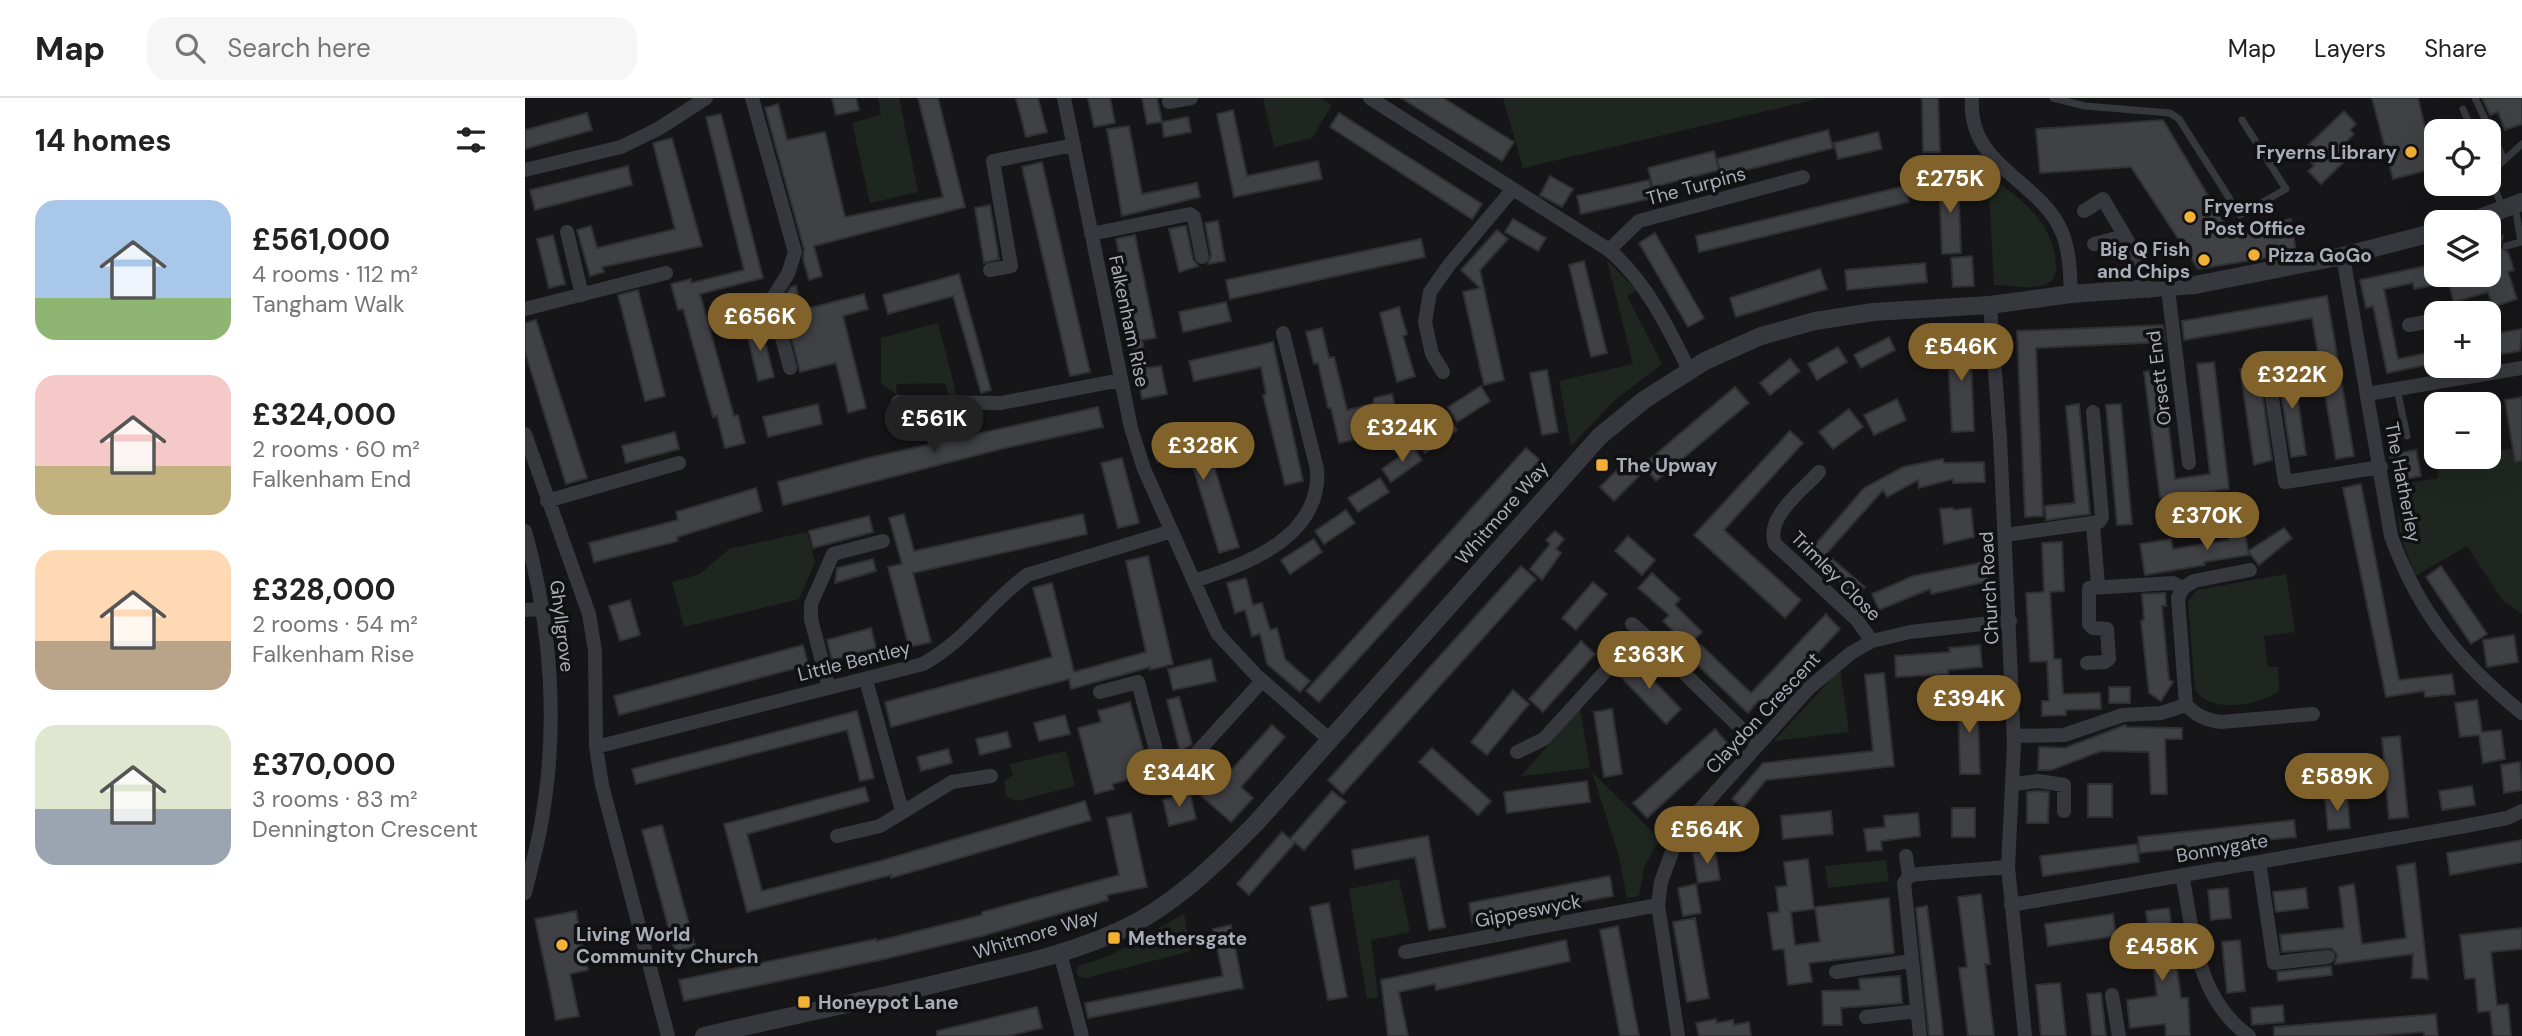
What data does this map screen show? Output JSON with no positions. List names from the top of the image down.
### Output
{
  "streets": {
    "street": [
      "The Turpins",
      "Falkenham Rise",
      "Orsett End",
      "The Hatherley",
      "Whitmore Way",
      "Trimley Close",
      "Church Road",
      "Ghyllgrove",
      "Little Bentley",
      "Claydon Crescent",
      "Bonnygate",
      "Gippeswyck"
    ]
  },
  "crossings": [
    ["Falkenham Rise", "Whitmore Way"],
    ["Falkenham Rise", "Little Bentley"],
    ["Orsett End", "Whitmore Way"],
    ["The Hatherley", "Whitmore Way"],
    ["Whitmore Way", "Church Road"],
    ["Trimley Close", "Claydon Crescent"],
    ["Church Road", "Claydon Crescent"],
    ["Church Road", "Bonnygate"],
    ["Claydon Crescent", "Gippeswyck"]
  ],
  "places": {
    "other": [
      "Fryerns Library",
      "Fryerns Post Office",
      "Pizza GoGo",
      "Big Q Fish and Chips",
      "Living World Community Church"
    ],
    "transit": ["The Upway", "Methersgate", "Honeypot Lane"]
  },
  "page": {
    "header": "Map",
    "search": "Search here",
    "nav": ["Map", "Layers", "Share"],
    "heading": "14 homes",
    "map_buttons": ["+", "−"],
    "price": [
      "£275K",
      "£656K",
      "£546K",
      "£322K",
      "£561K",
      "£324K",
      "£328K",
      "£370K",
      "£363K",
      "£394K",
      "£344K",
      "£589K",
      "£564K",
      "£458K"
    ],
    "list": [
      {
        "name": "£561,000",
        "note": "4 rooms · 112 m² · Tangham Walk"
      },
      {
        "name": "£324,000",
        "note": "2 rooms · 60 m² · Falkenham End"
      },
      {
        "name": "£328,000",
        "note": "2 rooms · 54 m² · Falkenham Rise"
      },
      {
        "name": "£370,000",
        "note": "3 rooms · 83 m² · Dennington Crescent"
      }
    ]
  }
}
